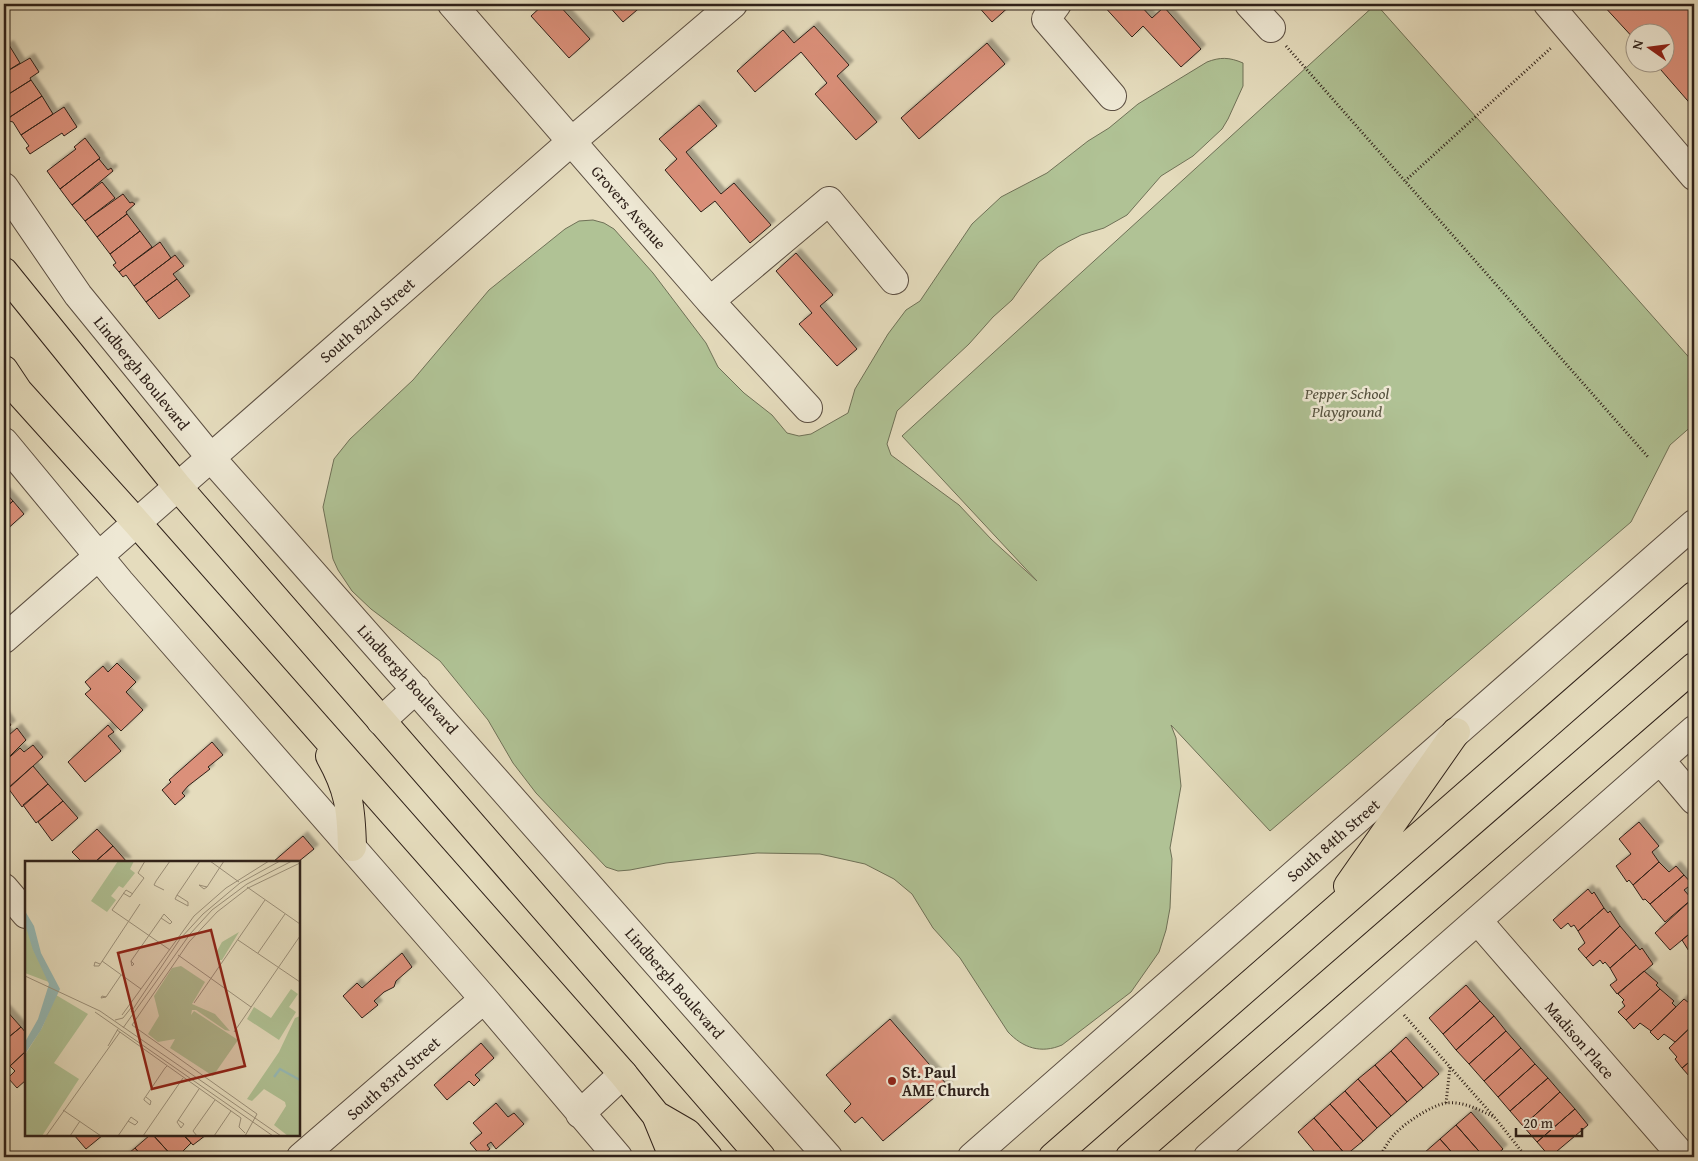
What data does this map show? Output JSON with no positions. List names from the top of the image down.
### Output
{
  "streets": {
    "street": [
      "Grovers Avenue",
      "South 82nd Street",
      "Lindbergh Boulevard",
      "South 84th Street",
      "Madison Place",
      "South 83rd Street"
    ]
  },
  "crossings": [
    ["Grovers Avenue", "South 82nd Street"],
    ["South 82nd Street", "Lindbergh Boulevard"]
  ],
  "parks": ["Pepper School Playground"],
  "places": ["St. Paul AME Church"],
  "scale_bar": "20 m",
  "north": "left"
}
